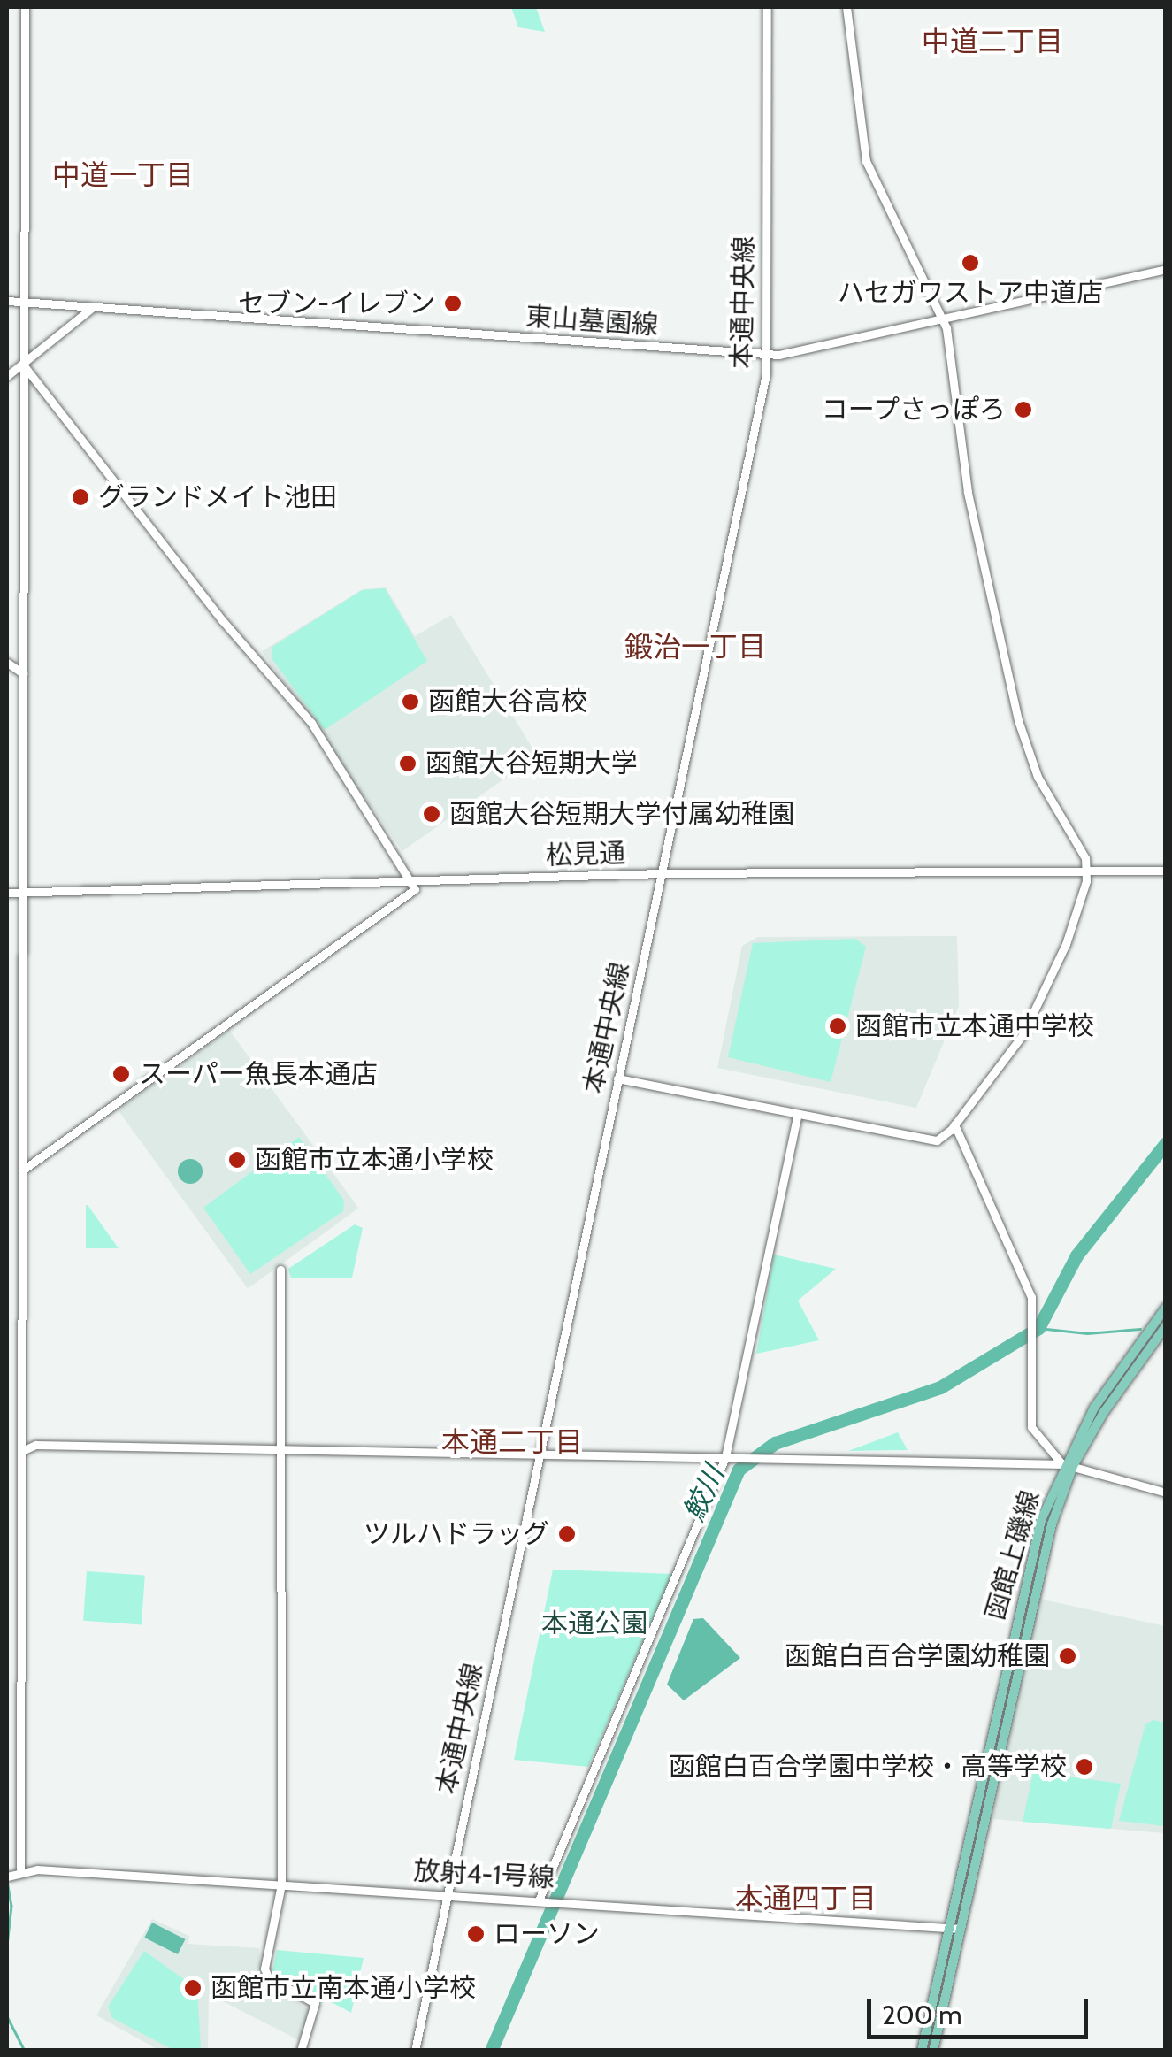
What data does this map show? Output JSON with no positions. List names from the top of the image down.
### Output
{
  "streets": {
    "main road": ["函館上磯線"],
    "street": [
      "本通中央線",
      "東山墓園線",
      "松見通",
      "放射4-1号線"
    ]
  },
  "crossings": [
    ["本通中央線", "東山墓園線"],
    ["本通中央線", "松見通"],
    ["本通中央線", "放射4-1号線"],
    ["函館上磯線", "放射4-1号線"]
  ],
  "districts": [
    "中道二丁目",
    "中道一丁目",
    "鍛治一丁目",
    "本通二丁目",
    "本通四丁目"
  ],
  "water": ["鮫川"],
  "parks": ["本通公園"],
  "places": [
    "ハセガワストア中道店",
    "セブン-イレブン",
    "コープさっぽろ",
    "グランドメイト池田",
    "函館大谷高校",
    "函館大谷短期大学",
    "函館大谷短期大学付属幼稚園",
    "函館市立本通中学校",
    "スーパー魚長本通店",
    "函館市立本通小学校",
    "ツルハドラッグ",
    "函館白百合学園幼稚園",
    "函館白百合学園中学校・高等学校",
    "ローソン",
    "函館市立南本通小学校"
  ],
  "scale_bar": "200 m"
}
